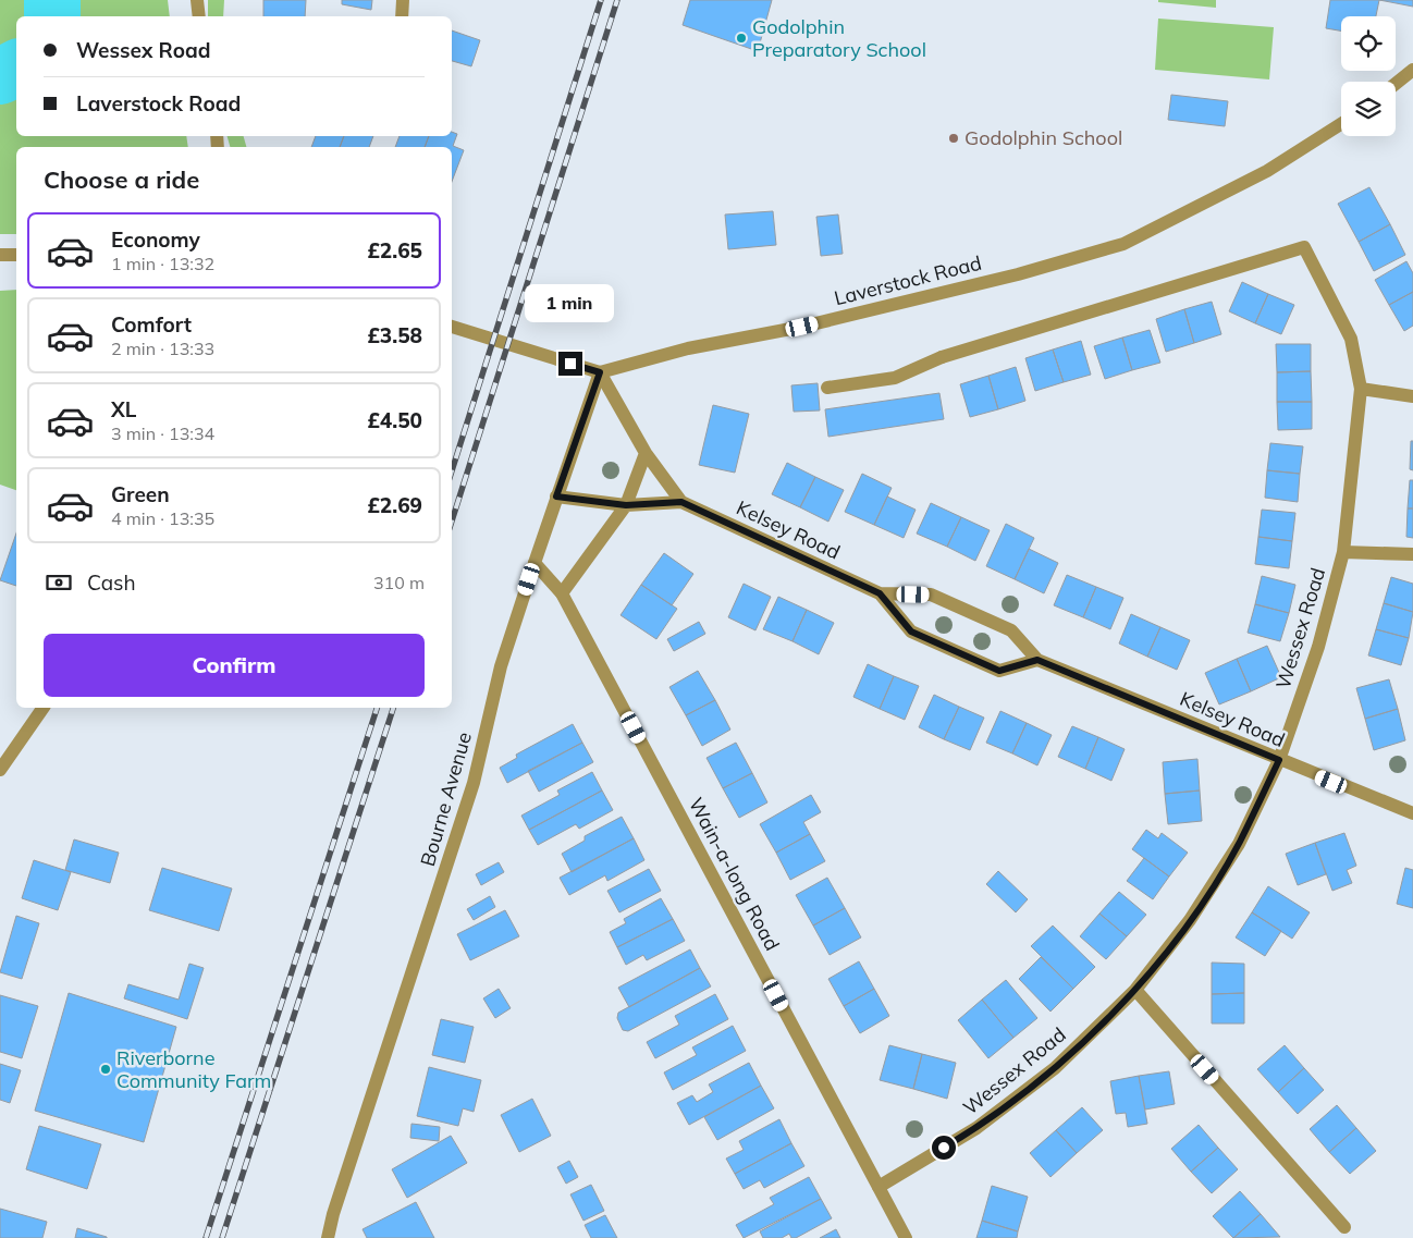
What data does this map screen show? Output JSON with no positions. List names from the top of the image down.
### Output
{
  "streets": {
    "street": [
      "Laverstock Road",
      "Kelsey Road",
      "Wessex Road",
      "Bourne Avenue",
      "Wain-a-long Road"
    ]
  },
  "crossings": [
    ["Laverstock Road", "Kelsey Road"],
    ["Laverstock Road", "Bourne Avenue"],
    ["Kelsey Road", "Wessex Road"],
    ["Kelsey Road", "Bourne Avenue"],
    ["Wessex Road", "Wain-a-long Road"],
    ["Bourne Avenue", "Wain-a-long Road"]
  ],
  "places": ["Godolphin Preparatory School", "Godolphin School", "Riverborne Community Farm"],
  "page": {
    "banner": ["Wessex Road", "Laverstock Road"],
    "heading": "Choose a ride",
    "list": [
      {
        "name": "Economy",
        "note": "1 min · 13:32",
        "value": "£2.65"
      },
      {
        "name": "Comfort",
        "note": "2 min · 13:33",
        "value": "£3.58"
      },
      {
        "name": "XL",
        "note": "3 min · 13:34",
        "value": "£4.50"
      },
      {
        "name": "Green",
        "note": "4 min · 13:35",
        "value": "£2.69"
      }
    ],
    "bubble": "1 min",
    "pay": ["Cash", "310 m"],
    "buttons": "Confirm"
  }
}
